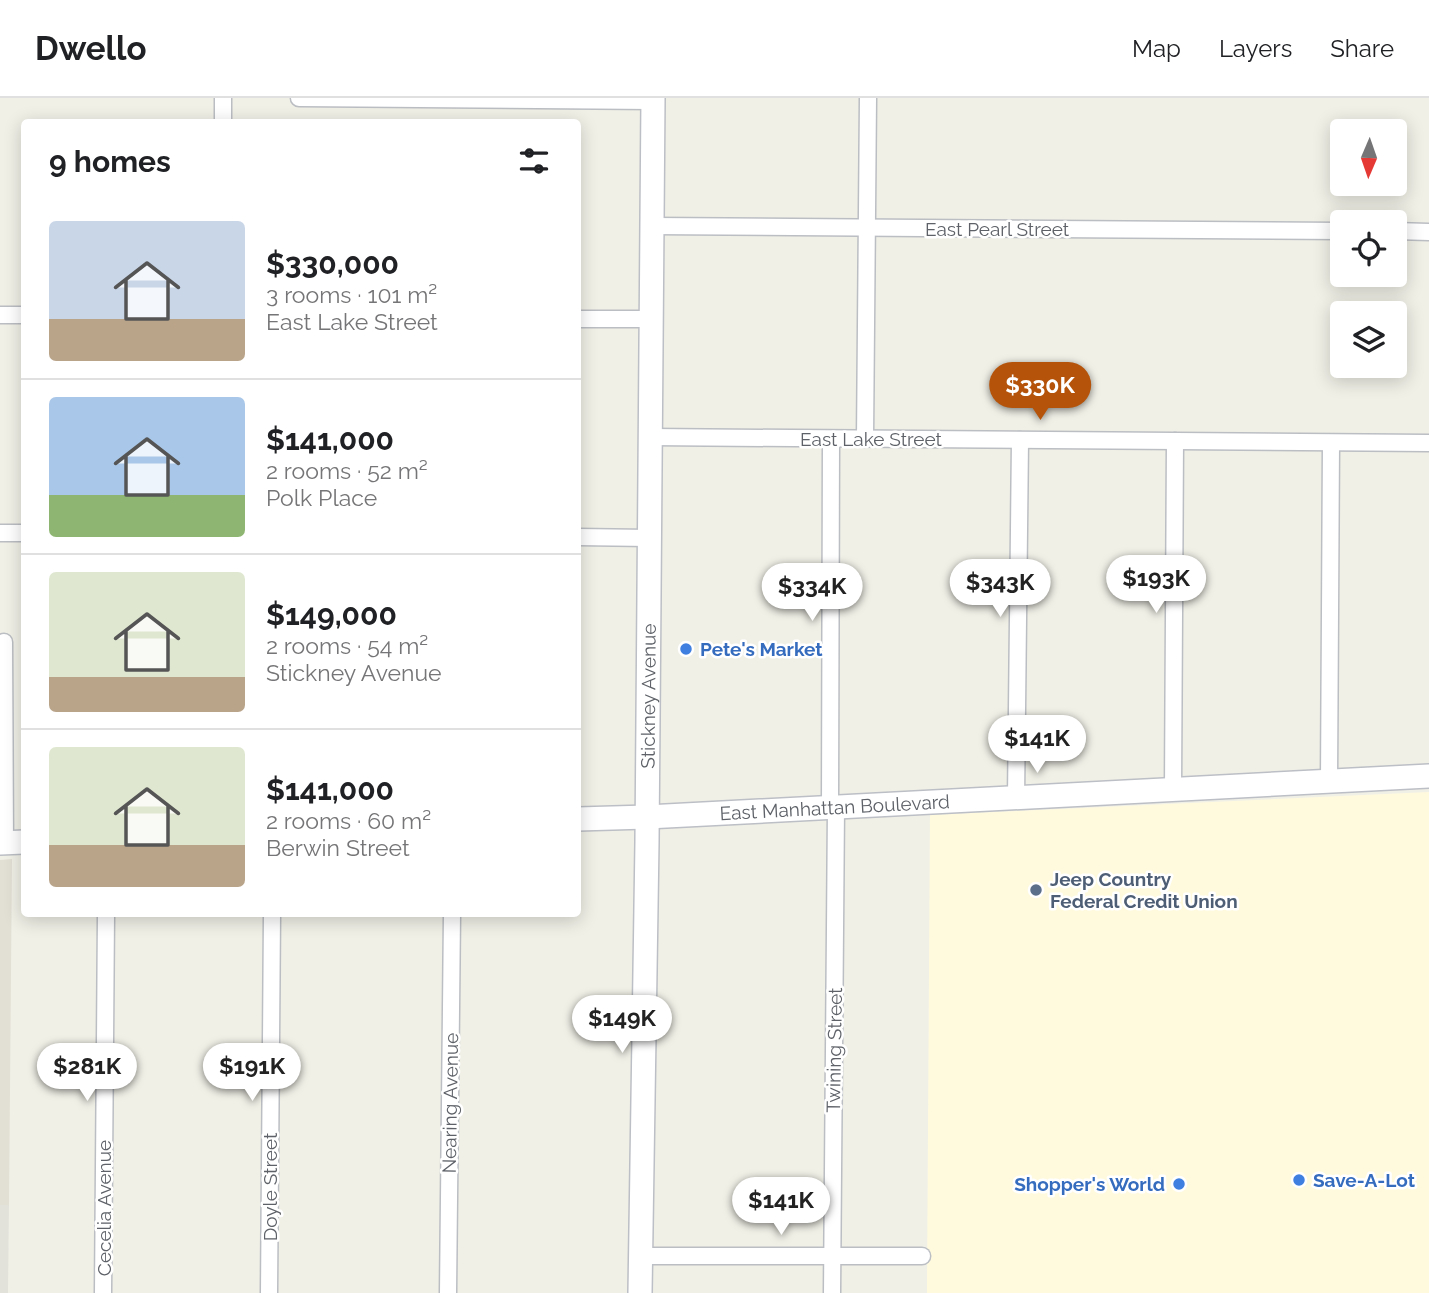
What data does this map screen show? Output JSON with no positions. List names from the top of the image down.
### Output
{
  "streets": {
    "main road": ["Stickney Avenue", "East Manhattan Boulevard"],
    "street": [
      "East Pearl Street",
      "East Lake Street",
      "Twining Street",
      "Nearing Avenue",
      "Doyle Street",
      "Cecelia Avenue"
    ]
  },
  "crossings": [
    ["East Pearl Street", "Stickney Avenue"],
    ["East Lake Street", "Stickney Avenue"],
    ["East Lake Street", "Twining Street"],
    ["Stickney Avenue", "East Manhattan Boulevard"],
    ["East Manhattan Boulevard", "Twining Street"]
  ],
  "places": [
    "Pete's Market",
    "Jeep Country Federal Credit Union",
    "Save-A-Lot",
    "Shopper's World"
  ],
  "north": "bottom",
  "page": {
    "header": "Dwello",
    "nav": ["Map", "Layers", "Share"],
    "heading": "9 homes",
    "list": [
      {
        "name": "$330,000",
        "note": "3 rooms · 101 m² · East Lake Street"
      },
      {
        "name": "$141,000",
        "note": "2 rooms · 52 m² · Polk Place"
      },
      {
        "name": "$149,000",
        "note": "2 rooms · 54 m² · Stickney Avenue"
      },
      {
        "name": "$141,000",
        "note": "2 rooms · 60 m² · Berwin Street"
      }
    ],
    "price": [
      "$330K",
      "$193K",
      "$343K",
      "$334K",
      "$141K",
      "$149K",
      "$281K",
      "$191K",
      "$141K"
    ]
  }
}
